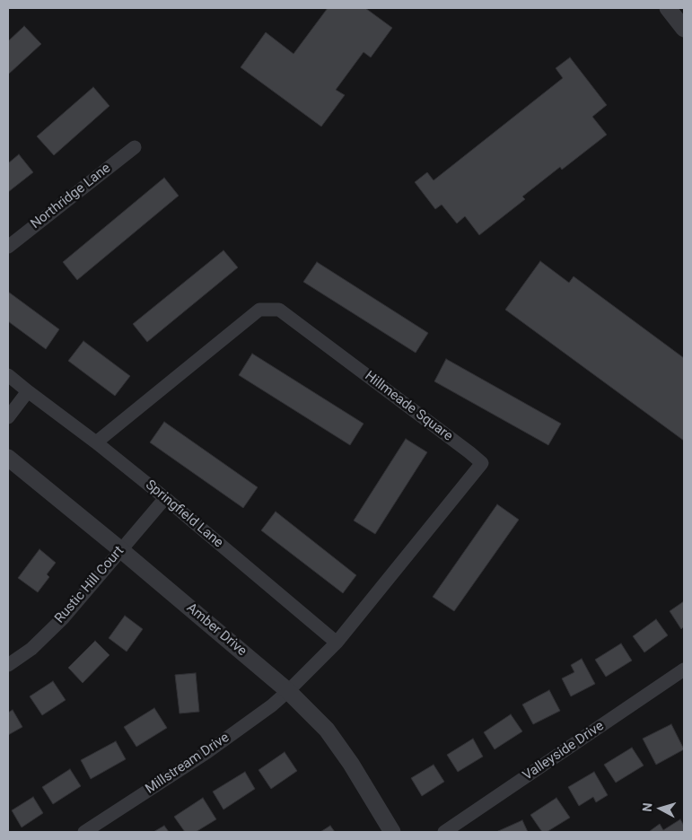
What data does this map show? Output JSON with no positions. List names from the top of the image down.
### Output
{
  "streets": {
    "street": [
      "Northridge Lane",
      "Hillmeade Square",
      "Springfield Lane",
      "Rustic Hill Court",
      "Amber Drive",
      "Valleyside Drive",
      "Millstream Drive"
    ]
  },
  "crossings": [
    ["Hillmeade Square", "Springfield Lane"],
    ["Hillmeade Square", "Amber Drive"],
    ["Hillmeade Square", "Millstream Drive"],
    ["Springfield Lane", "Rustic Hill Court"],
    ["Rustic Hill Court", "Amber Drive"],
    ["Amber Drive", "Millstream Drive"]
  ],
  "north": "left"
}
